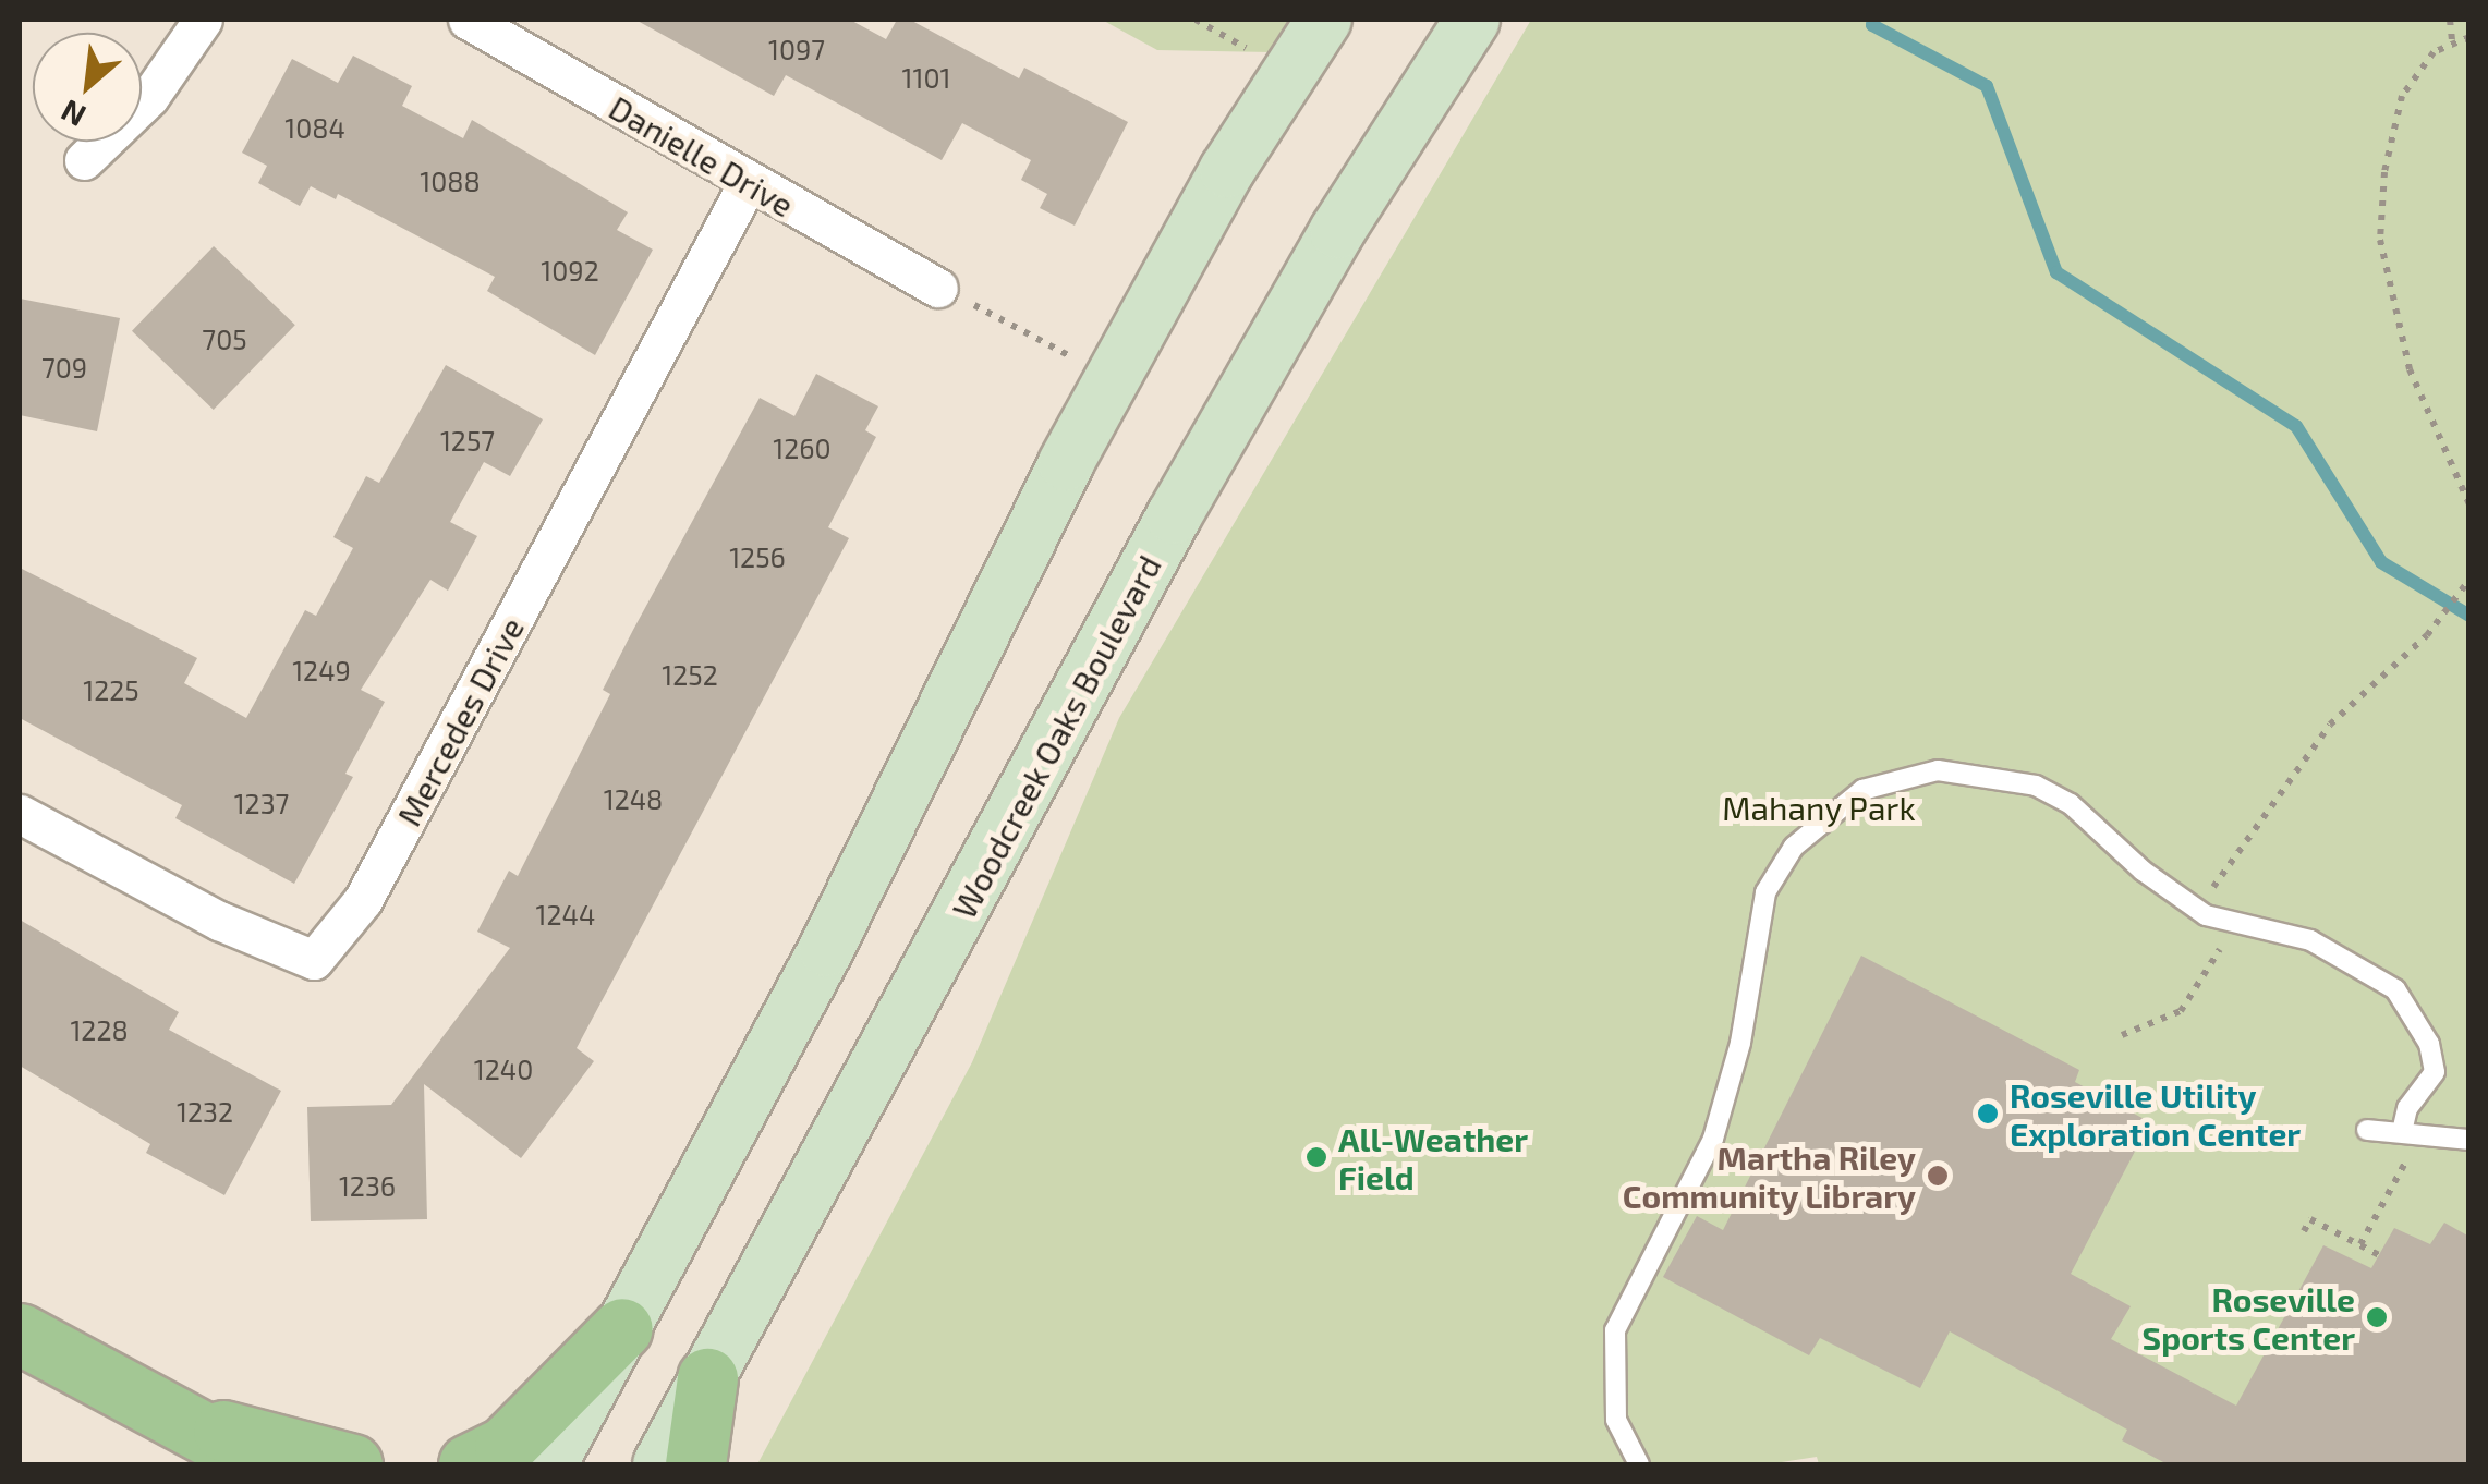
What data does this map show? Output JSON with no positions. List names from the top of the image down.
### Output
{
  "streets": {
    "main road": ["Woodcreek Oaks Boulevard"],
    "street": ["Danielle Drive", "Mercedes Drive"]
  },
  "crossings": [
    ["Danielle Drive", "Mercedes Drive"]
  ],
  "parks": ["Mahany Park"],
  "places": [
    "Roseville Utility Exploration Center",
    "All-Weather Field",
    "Martha Riley Community Library",
    "Roseville Sports Center"
  ],
  "house_numbers": [
    "1097",
    "1101",
    "1084",
    "1088",
    "1092",
    "705",
    "709",
    "1257",
    "1260",
    "1256",
    "1249",
    "1252",
    "1225",
    "1248",
    "1237",
    "1244",
    "1228",
    "1240",
    "1232",
    "1236"
  ],
  "north": "bottom left"
}
